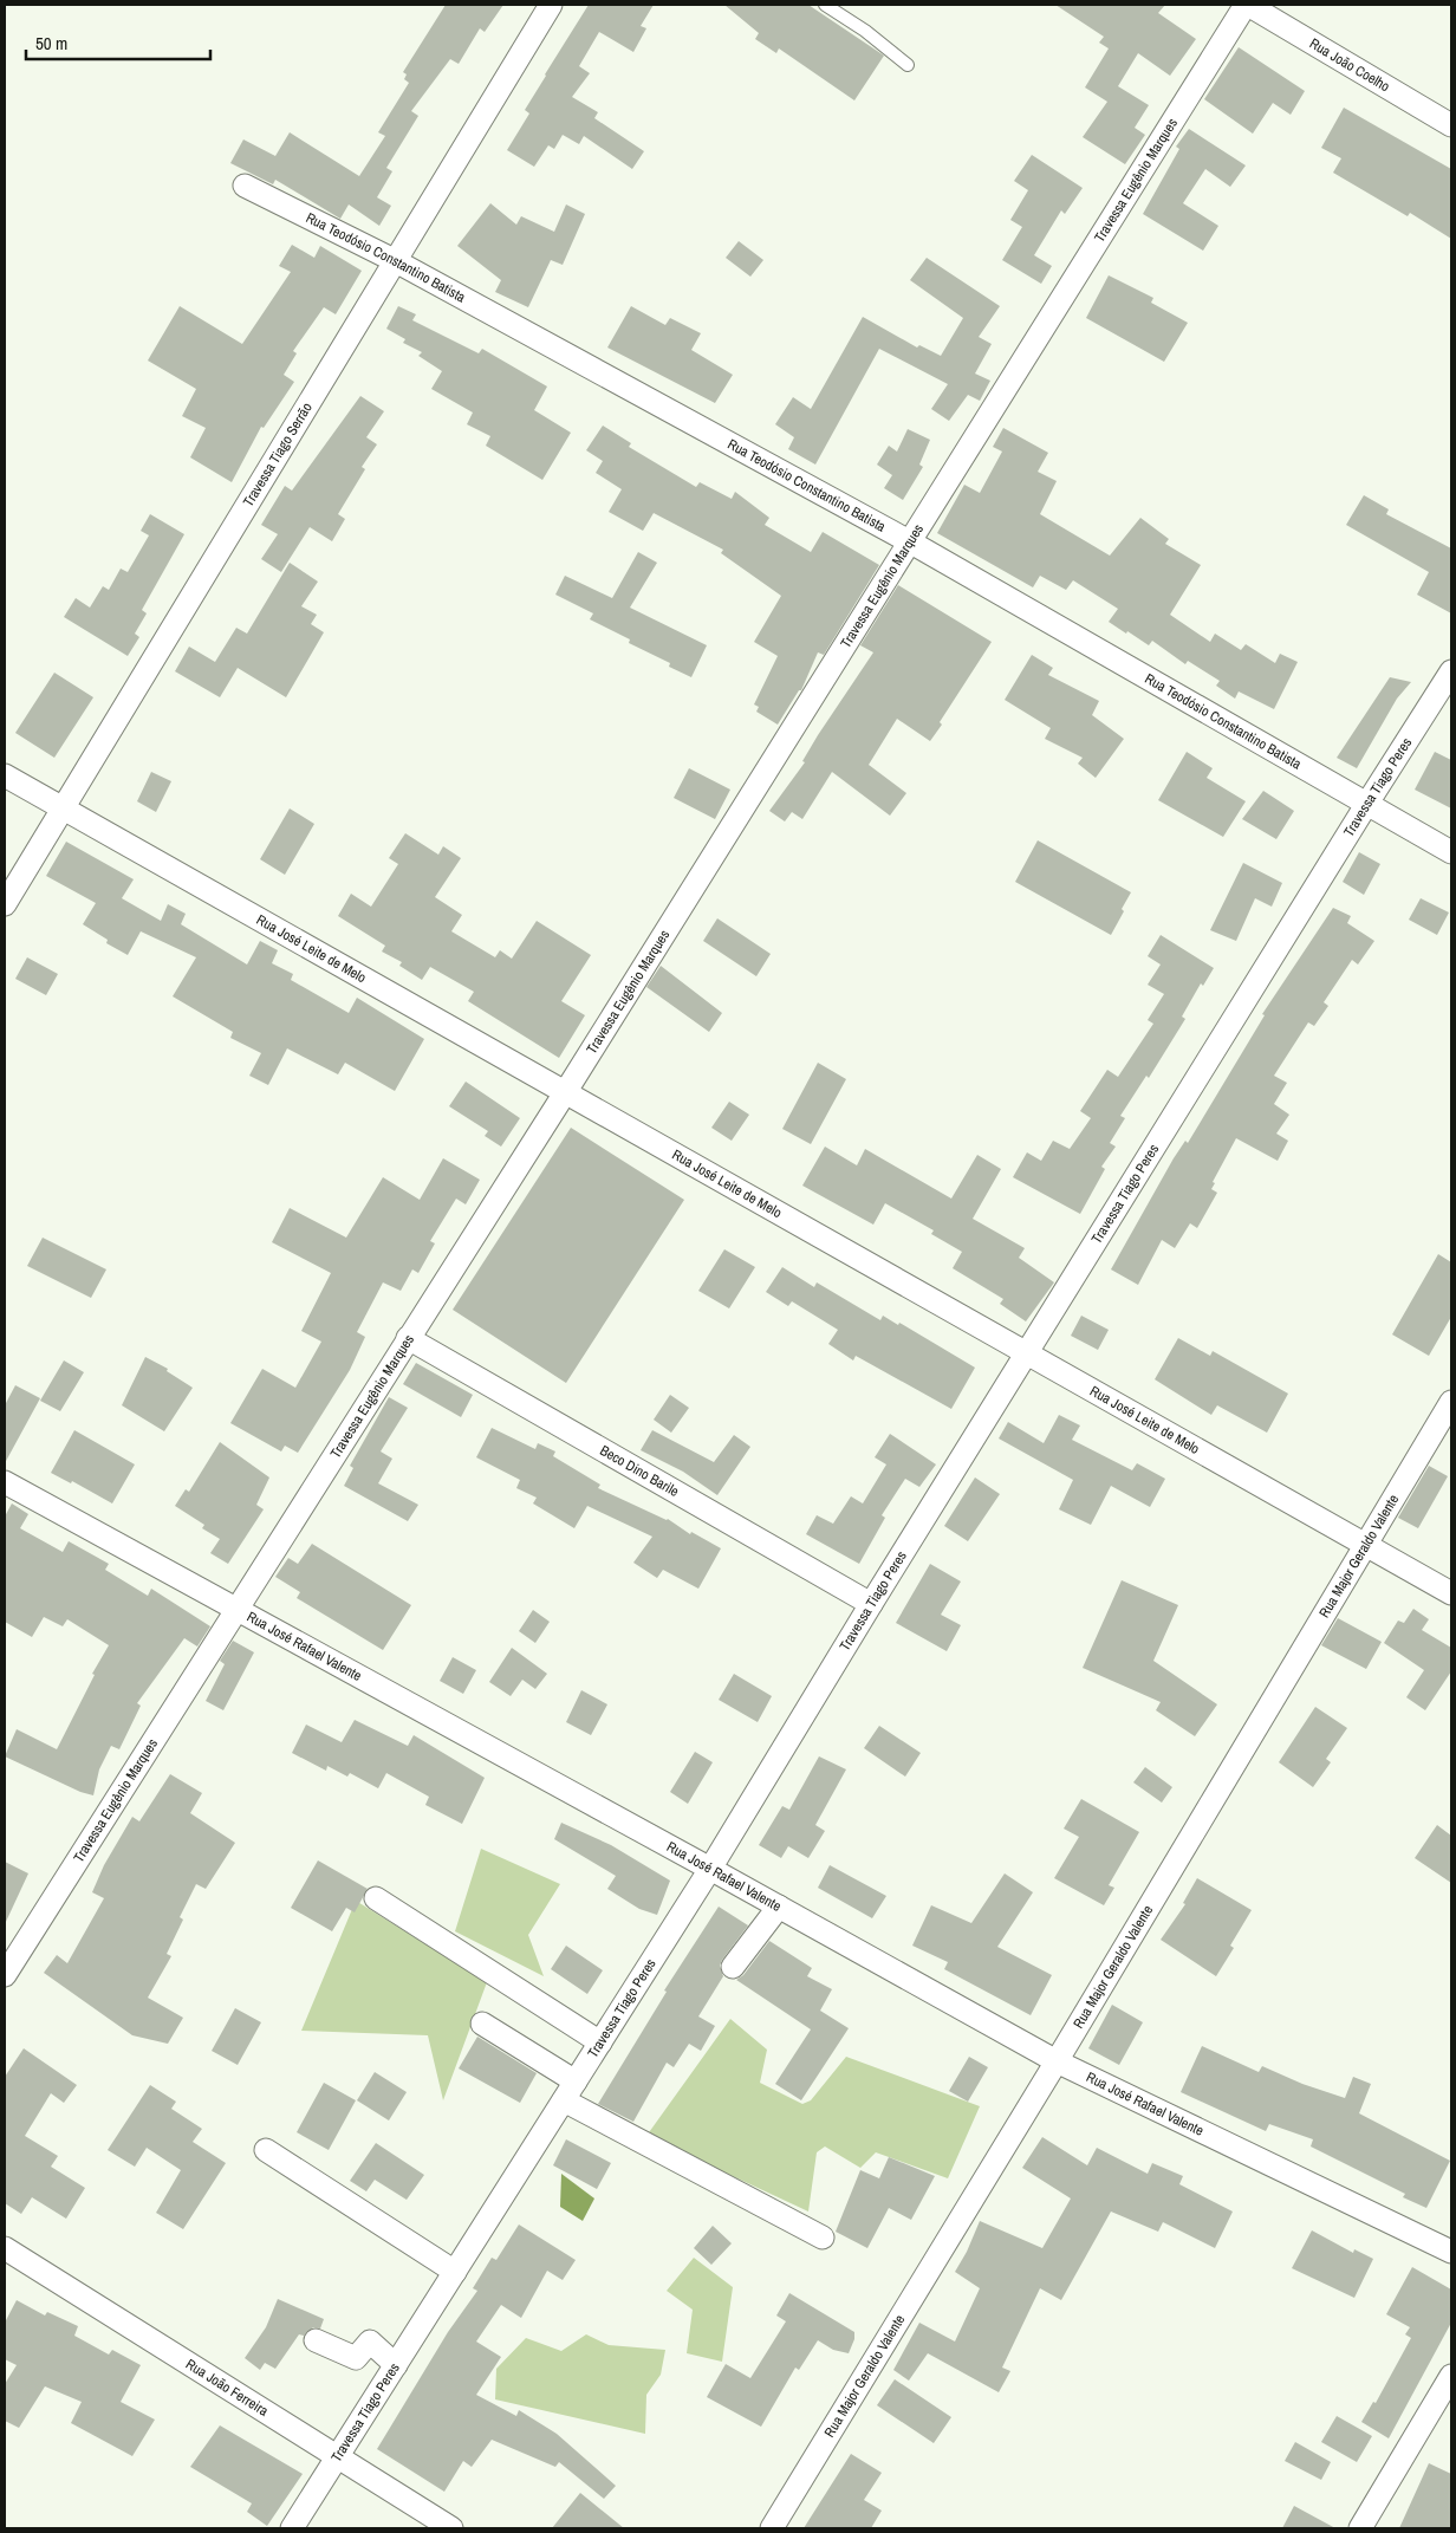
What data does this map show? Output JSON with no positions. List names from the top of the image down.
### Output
{
  "streets": {
    "street": [
      "Rua João Coelho",
      "Travessa Eugênio Marques",
      "Rua Teodósio Constantino Batista",
      "Travessa Tiago Serrão",
      "Travessa Tiago Peres",
      "Rua José Leite de Melo",
      "Beco Dino Barile",
      "Rua Major Geraldo Valente",
      "Rua José Rafael Valente",
      "Rua João Ferreira"
    ]
  },
  "crossings": [
    ["Rua João Coelho", "Travessa Eugênio Marques"],
    ["Travessa Eugênio Marques", "Rua Teodósio Constantino Batista"],
    ["Travessa Eugênio Marques", "Rua José Leite de Melo"],
    ["Travessa Eugênio Marques", "Beco Dino Barile"],
    ["Travessa Eugênio Marques", "Rua José Rafael Valente"],
    ["Rua Teodósio Constantino Batista", "Travessa Tiago Serrão"],
    ["Rua Teodósio Constantino Batista", "Travessa Tiago Peres"],
    ["Travessa Tiago Serrão", "Rua José Leite de Melo"],
    ["Travessa Tiago Peres", "Rua José Leite de Melo"],
    ["Travessa Tiago Peres", "Beco Dino Barile"],
    ["Travessa Tiago Peres", "Rua José Rafael Valente"],
    ["Travessa Tiago Peres", "Rua João Ferreira"],
    ["Rua José Leite de Melo", "Rua Major Geraldo Valente"],
    ["Rua Major Geraldo Valente", "Rua José Rafael Valente"]
  ],
  "scale_bar": "50 m"
}
